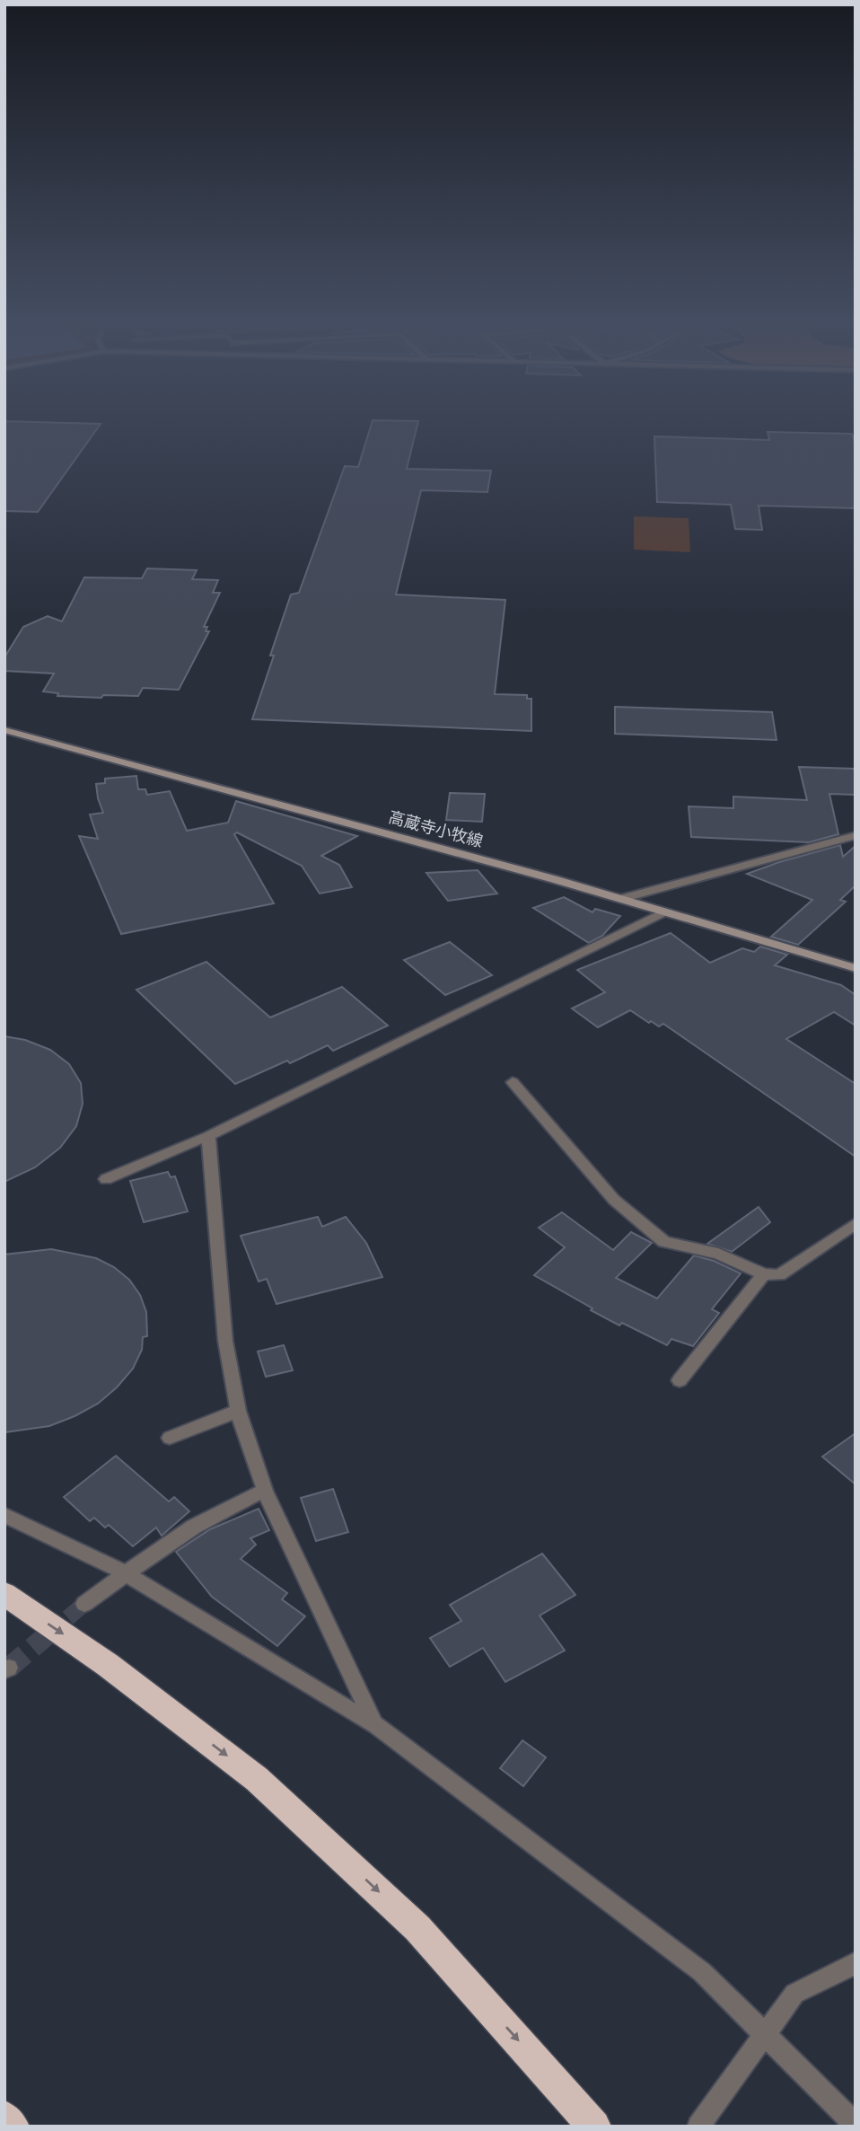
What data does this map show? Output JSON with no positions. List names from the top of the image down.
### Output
{
  "streets": {
    "main road": ["高蔵寺小牧線"]
  }
}
